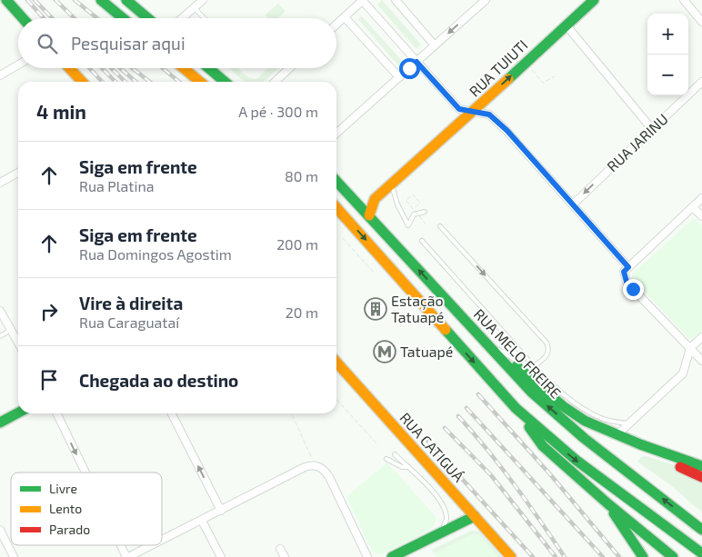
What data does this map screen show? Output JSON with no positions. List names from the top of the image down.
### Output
{
  "streets": {
    "main road": ["RUA TUIUTI", "RUA MELO FREIRE", "RUA CATIGUÁ"],
    "street": ["RUA JARINU"]
  },
  "crossings": [
    ["RUA TUIUTI", "RUA MELO FREIRE"]
  ],
  "one_way": ["RUA JARINU"],
  "places": {
    "building": ["Estação Tatuapé"],
    "metro station": ["Tatuapé"]
  },
  "legend": ["Livre", "Lento", "Parado"],
  "page": {
    "map_buttons": ["+", "−"],
    "search": "Pesquisar aqui",
    "heading": ["4 min", "A pé · 300 m"],
    "list": [
      ["Siga em frente", "Rua Platina", "80 m"],
      ["Siga em frente", "Rua Domingos Agostim", "200 m"],
      ["Vire à direita", "Rua Caraguataí", "20 m"],
      "Chegada ao destino"
    ]
  }
}
